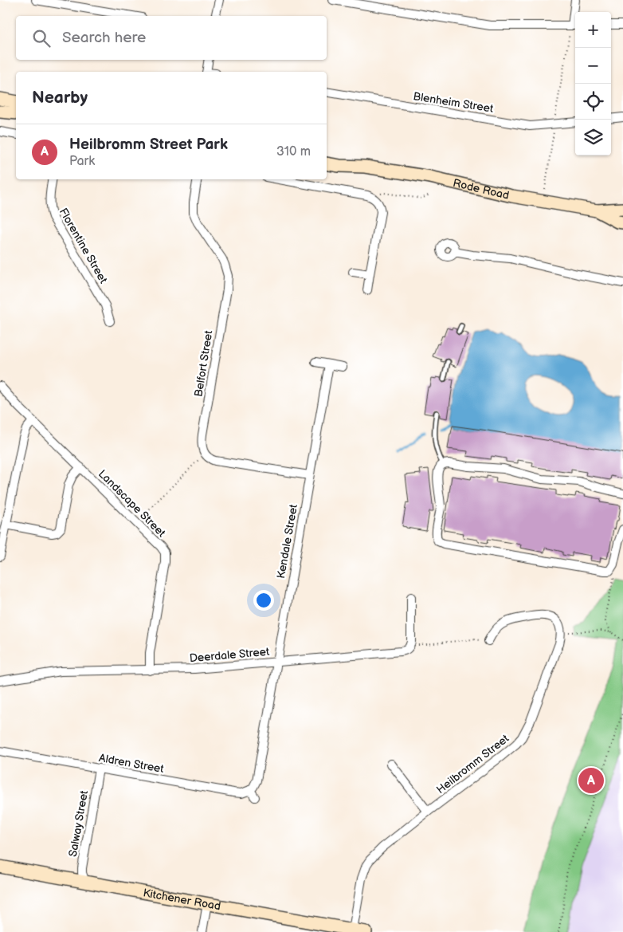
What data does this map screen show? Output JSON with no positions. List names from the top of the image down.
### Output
{
  "streets": {
    "main road": ["Rode Road", "Kitchener Road"],
    "street": [
      "Blenheim Street",
      "Florentine Street",
      "Belfort Street",
      "Landscape Street",
      "Kendale Street",
      "Deerdale Street",
      "Aldren Street",
      "Heilbromm Street",
      "Salway Street"
    ]
  },
  "crossings": [
    ["Landscape Street", "Deerdale Street"],
    ["Kendale Street", "Deerdale Street"],
    ["Kendale Street", "Aldren Street"],
    ["Aldren Street", "Salway Street"],
    ["Heilbromm Street", "Kitchener Road"],
    ["Salway Street", "Kitchener Road"]
  ],
  "page": {
    "map_buttons": ["+", "−"],
    "search": "Search here",
    "heading": "Nearby",
    "list": [
      {
        "mark": "A",
        "name": "Heilbromm Street Park",
        "note": "Park",
        "value": "310 m"
      }
    ],
    "pins": "A"
  }
}
